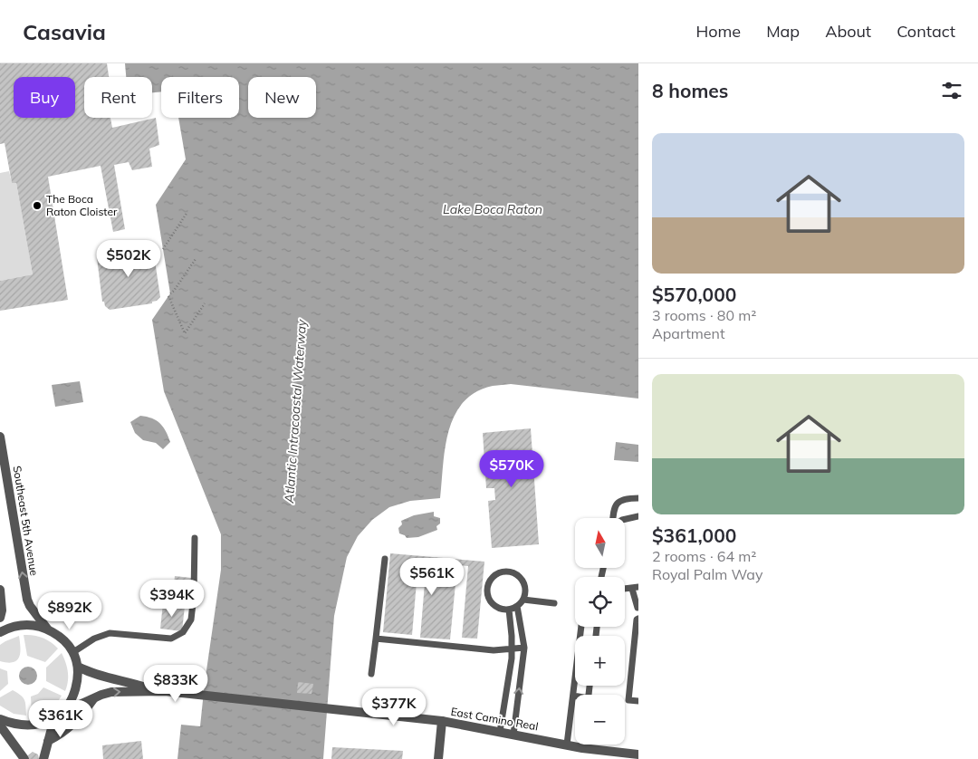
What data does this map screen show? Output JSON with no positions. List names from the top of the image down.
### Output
{
  "streets": {
    "street": ["Southeast 5th Avenue", "East Camino Real"]
  },
  "one_way": ["Southeast 5th Avenue"],
  "water": ["Lake Boca Raton", "Atlantic Intracoastal Waterway"],
  "places": ["The Boca Raton Cloister"],
  "north": "top",
  "page": {
    "header": "Casavia",
    "nav": [
      "Home",
      "Map",
      "About",
      "Contact"
    ],
    "heading": "8 homes",
    "chip": [
      "Buy",
      "Rent",
      "Filters",
      "New"
    ],
    "list": [
      {
        "name": "$570,000",
        "note": "3 rooms · 80 m² · Apartment"
      },
      {
        "name": "$361,000",
        "note": "2 rooms · 64 m² · Royal Palm Way"
      }
    ],
    "price": [
      "$502K",
      "$570K",
      "$561K",
      "$394K",
      "$892K",
      "$833K",
      "$377K",
      "$361K"
    ],
    "map_buttons": ["+", "−"]
  }
}
